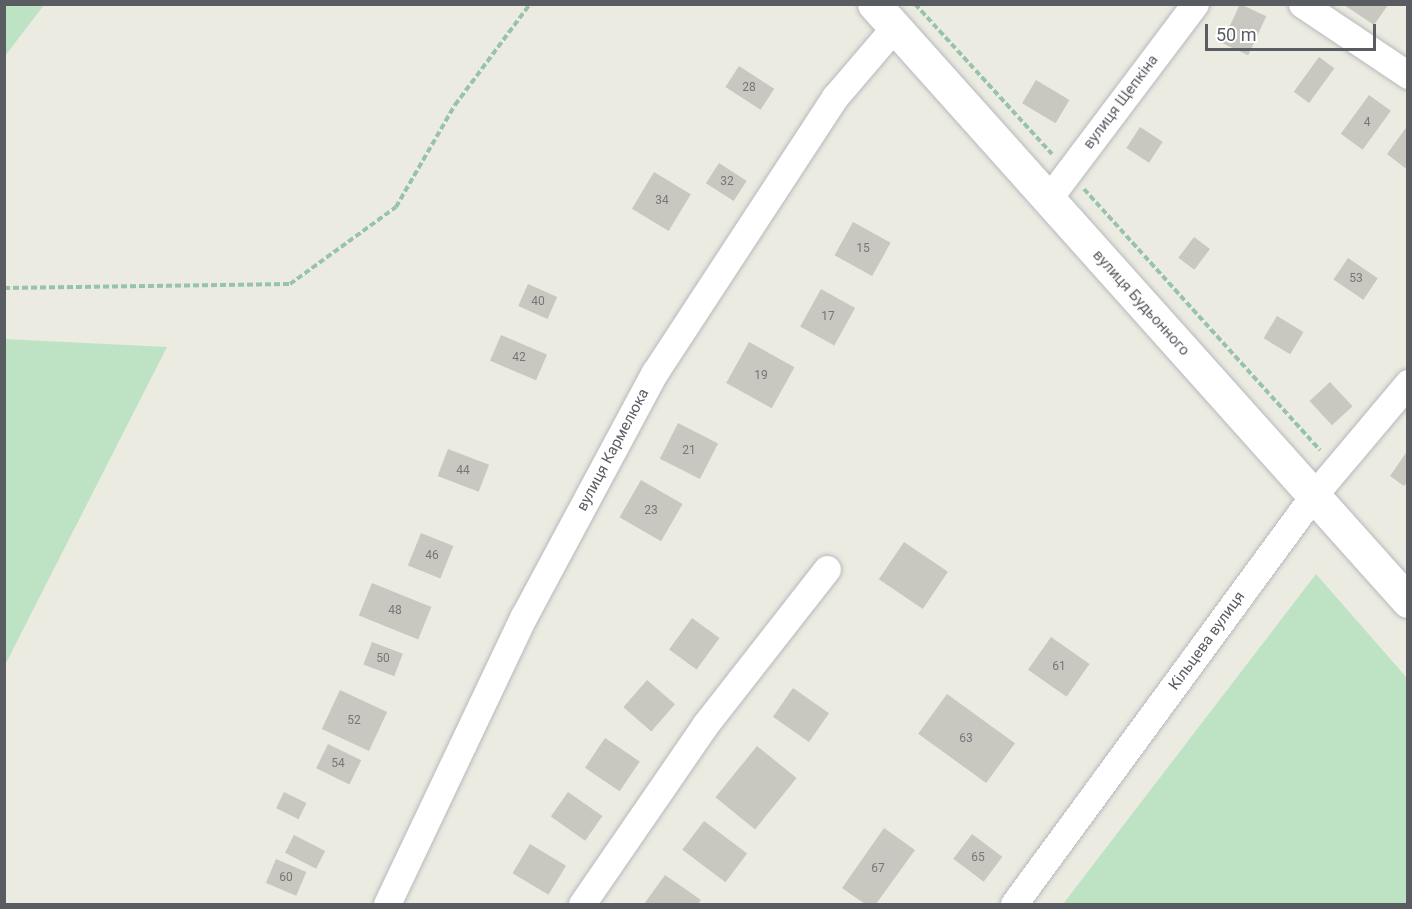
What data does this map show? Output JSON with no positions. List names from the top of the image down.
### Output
{
  "streets": {
    "main road": ["вулиця Будьонного"],
    "street": ["вулиця Щепкіна", "вулиця Кармелюка", "Кільцева вулиця"]
  },
  "crossings": [
    ["вулиця Щепкіна", "вулиця Будьонного"],
    ["вулиця Будьонного", "вулиця Кармелюка"],
    ["вулиця Будьонного", "Кільцева вулиця"]
  ],
  "house_numbers": [
    "28",
    "4",
    "32",
    "34",
    "15",
    "53",
    "40",
    "17",
    "42",
    "19",
    "21",
    "44",
    "23",
    "46",
    "48",
    "50",
    "61",
    "52",
    "63",
    "54",
    "65",
    "67",
    "60"
  ],
  "scale_bar": "50 m"
}
